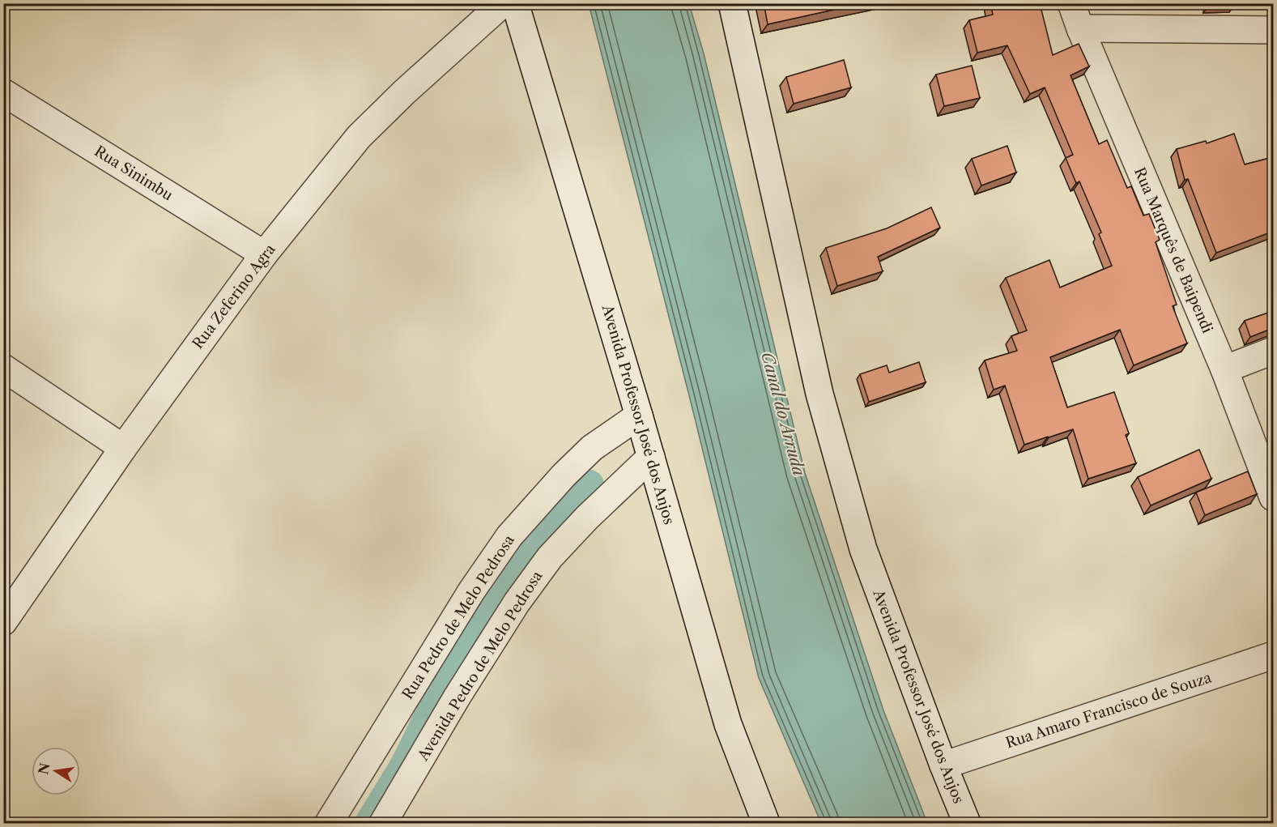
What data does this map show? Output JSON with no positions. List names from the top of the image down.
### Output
{
  "streets": {
    "street": [
      "Rua Sinimbu",
      "Rua Marquês de Baipendi",
      "Rua Zeferino Agra",
      "Avenida Professor José dos Anjos",
      "Rua Pedro de Melo Pedrosa",
      "Avenida Pedro de Melo Pedrosa",
      "Rua Amaro Francisco de Souza"
    ]
  },
  "crossings": [
    ["Rua Sinimbu", "Rua Zeferino Agra"],
    ["Avenida Professor José dos Anjos", "Rua Pedro de Melo Pedrosa"],
    ["Avenida Professor José dos Anjos", "Avenida Pedro de Melo Pedrosa"],
    ["Avenida Professor José dos Anjos", "Rua Amaro Francisco de Souza"]
  ],
  "water": ["Canal do Arruda"],
  "north": "left"
}
